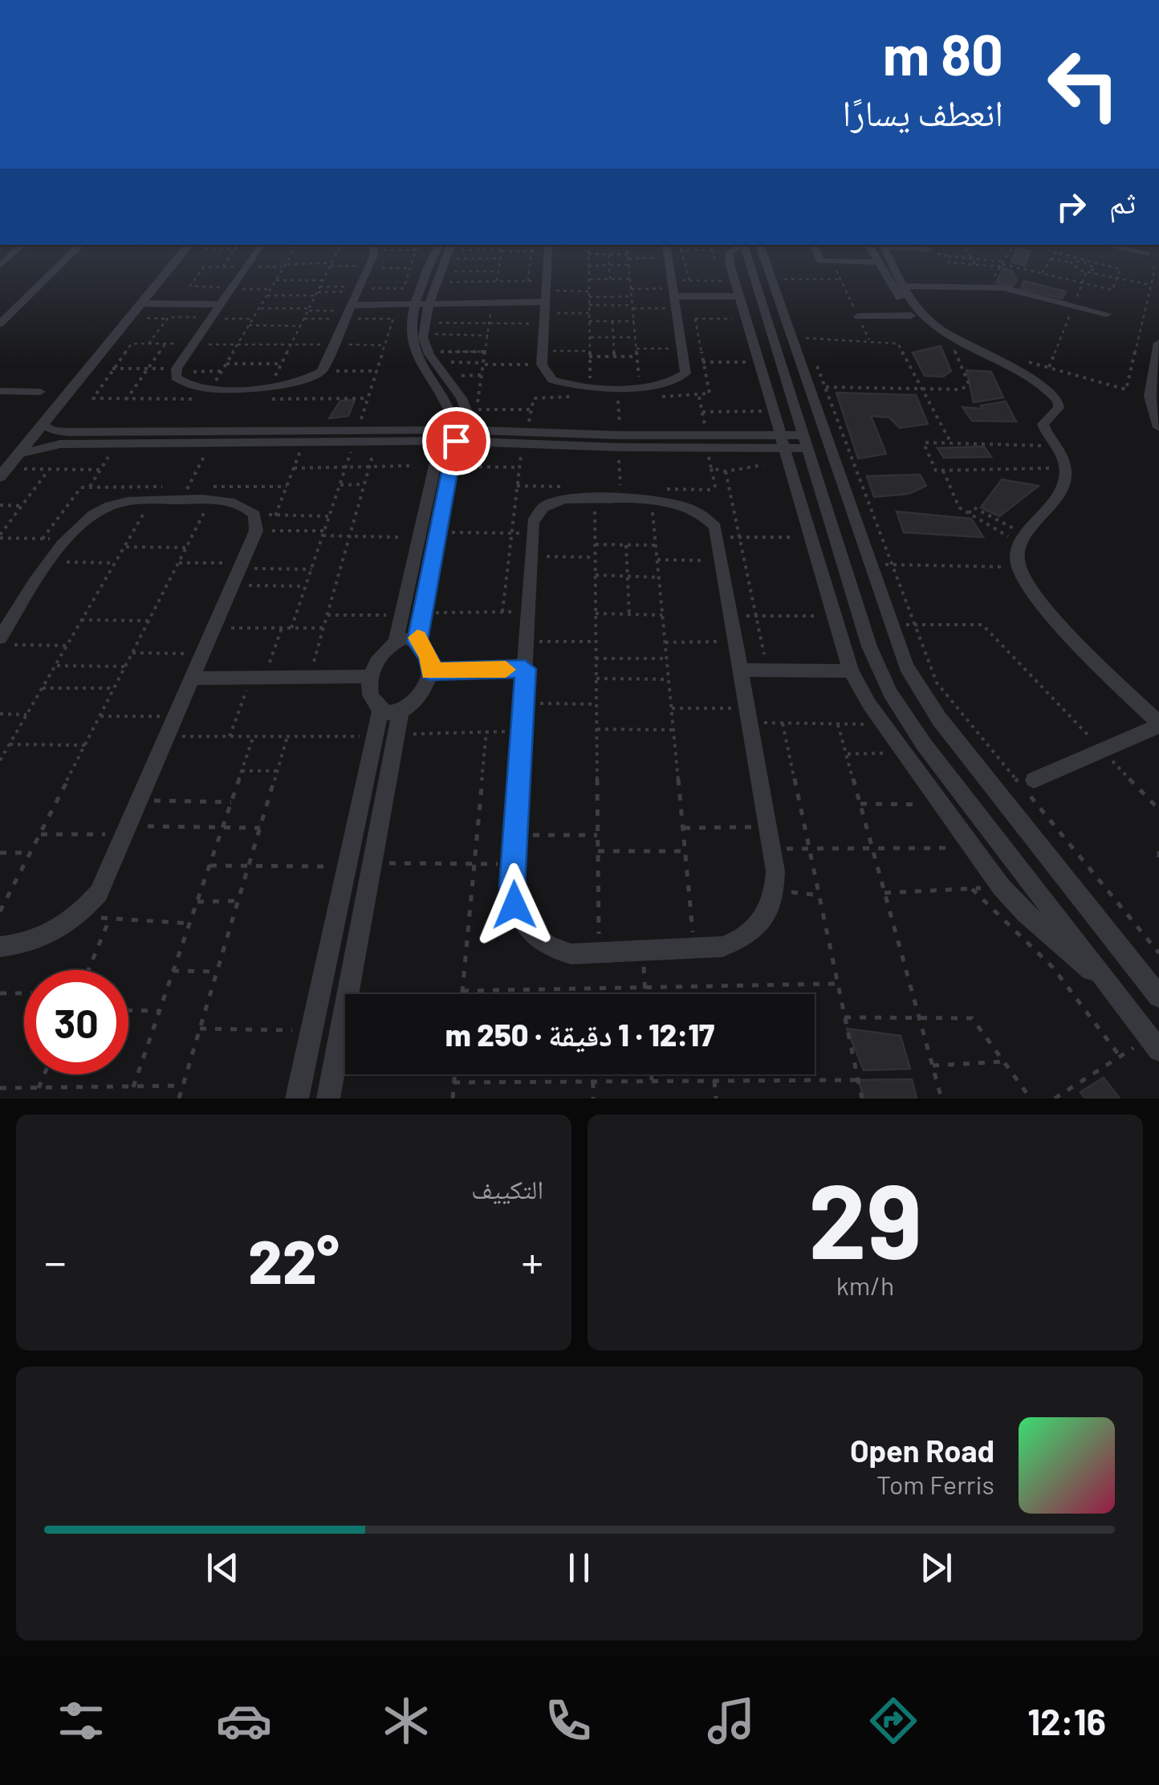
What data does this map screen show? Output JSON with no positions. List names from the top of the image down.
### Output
{
  "page": {
    "turn": ["80 m", "انعطف يسارًا"],
    "then": "ثم",
    "limit": "30",
    "trip": "12:17 · 1 دقيقة · 250 m",
    "tile": [
      ["29", "km/h"],
      "التكييف"
    ],
    "heat": ["−", "22°", "+"],
    "song": ["Open Road", "Tom Ferris"],
    "tabs": "12:16"
  }
}
